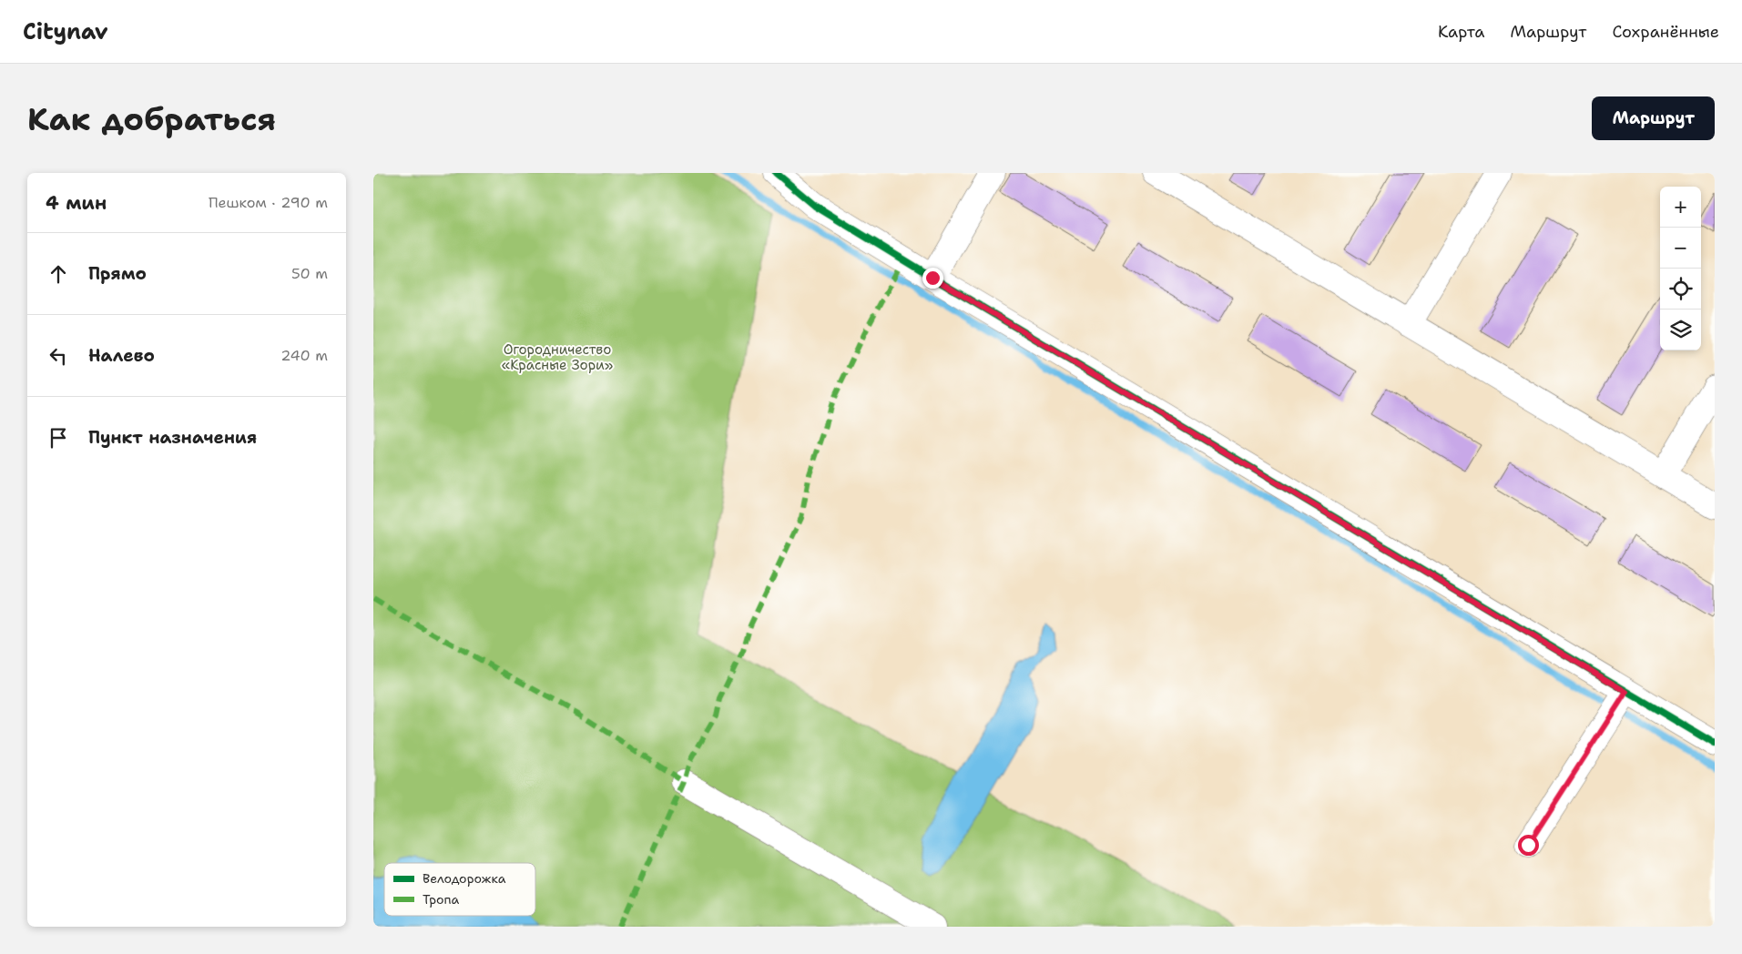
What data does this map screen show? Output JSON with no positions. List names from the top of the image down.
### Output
{
  "parks": ["Огородничество «Красные Зори»"],
  "legend": ["Велодорожка", "Тропа"],
  "page": {
    "header": "Citynav",
    "nav": ["Карта", "Маршрут", "Сохранённые"],
    "buttons": "Маршрут",
    "title": "Как добраться",
    "heading": ["4 мин", "Пешком · 290 m"],
    "map_buttons": ["+", "−"],
    "list": [
      ["Прямо", "50 m"],
      ["Налево", "240 m"],
      "Пункт назначения"
    ]
  }
}
